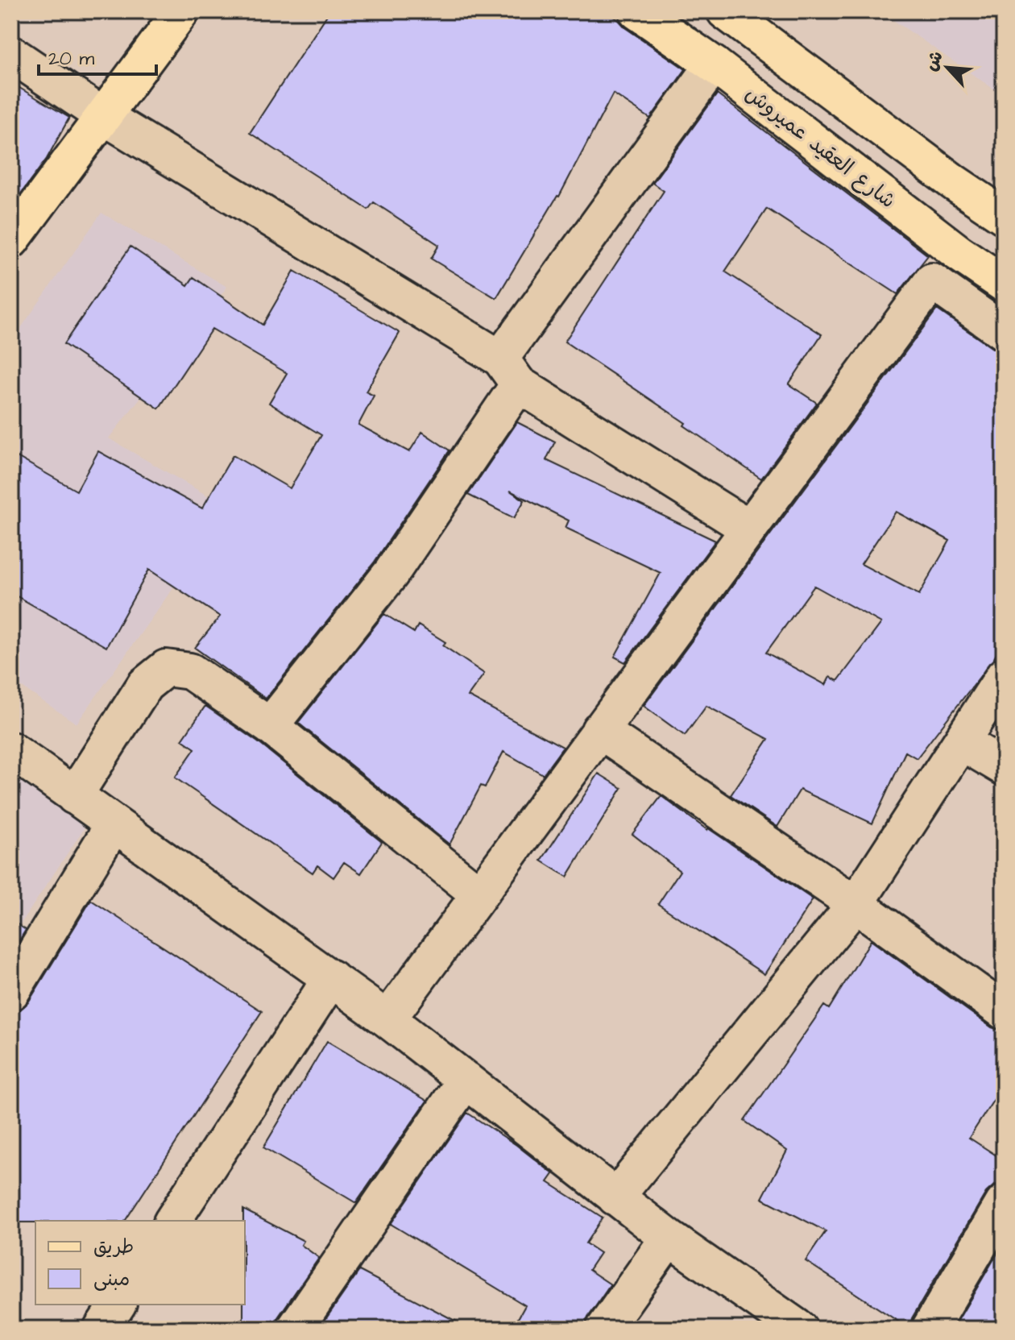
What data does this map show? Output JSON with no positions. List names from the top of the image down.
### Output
{
  "streets": {
    "main road": ["شارع العقيد عميروش"]
  },
  "legend": ["طريق", "مبنى"],
  "scale_bar": "20 m",
  "north": "top left"
}
